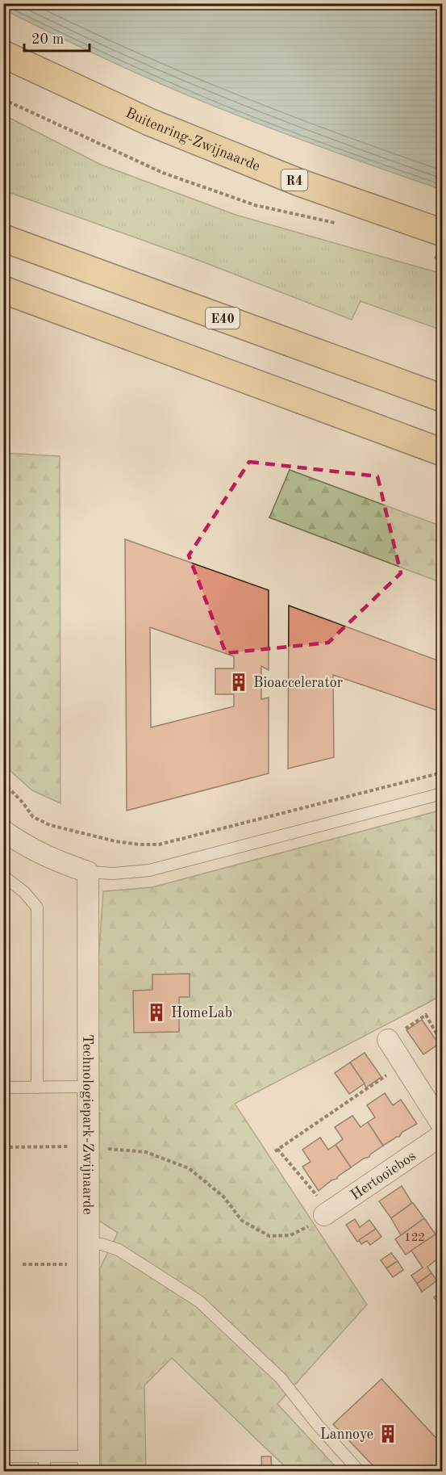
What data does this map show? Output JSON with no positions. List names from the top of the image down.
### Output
{
  "streets": {
    "highway": ["Buitenring-Zwijnaarde", "R4", "E40"],
    "street": ["Technologiepark-Zwijnaarde", "Hertooiebos"]
  },
  "places": {
    "building": ["Bioaccelerator", "HomeLab", "Lannoye"]
  },
  "house_numbers": ["122"],
  "scale_bar": "20 m"
}
